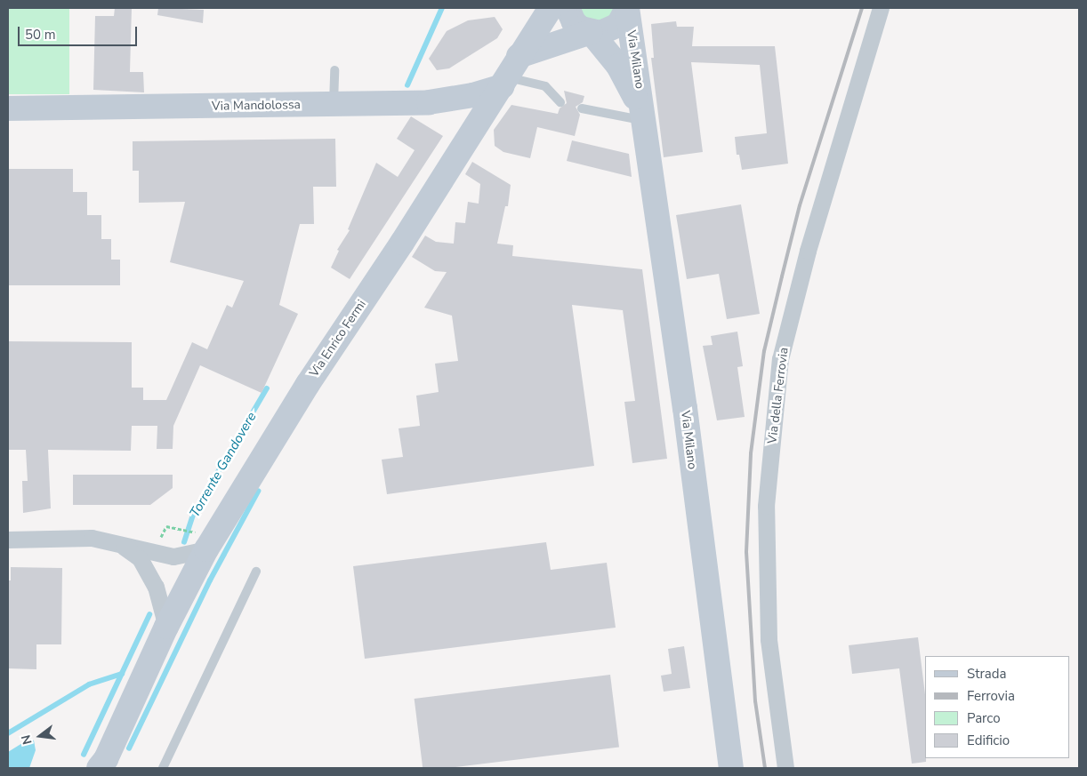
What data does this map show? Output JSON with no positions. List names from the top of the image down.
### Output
{
  "streets": {
    "main road": ["Via Milano", "Via Mandolossa", "Via Enrico Fermi"],
    "street": ["Via della Ferrovia"]
  },
  "crossings": [
    ["Via Mandolossa", "Via Enrico Fermi"]
  ],
  "water": ["Torrente Gandovere"],
  "legend": [
    "Strada",
    "Ferrovia",
    "Parco",
    "Edificio"
  ],
  "scale_bar": "50 m",
  "north": "left"
}
